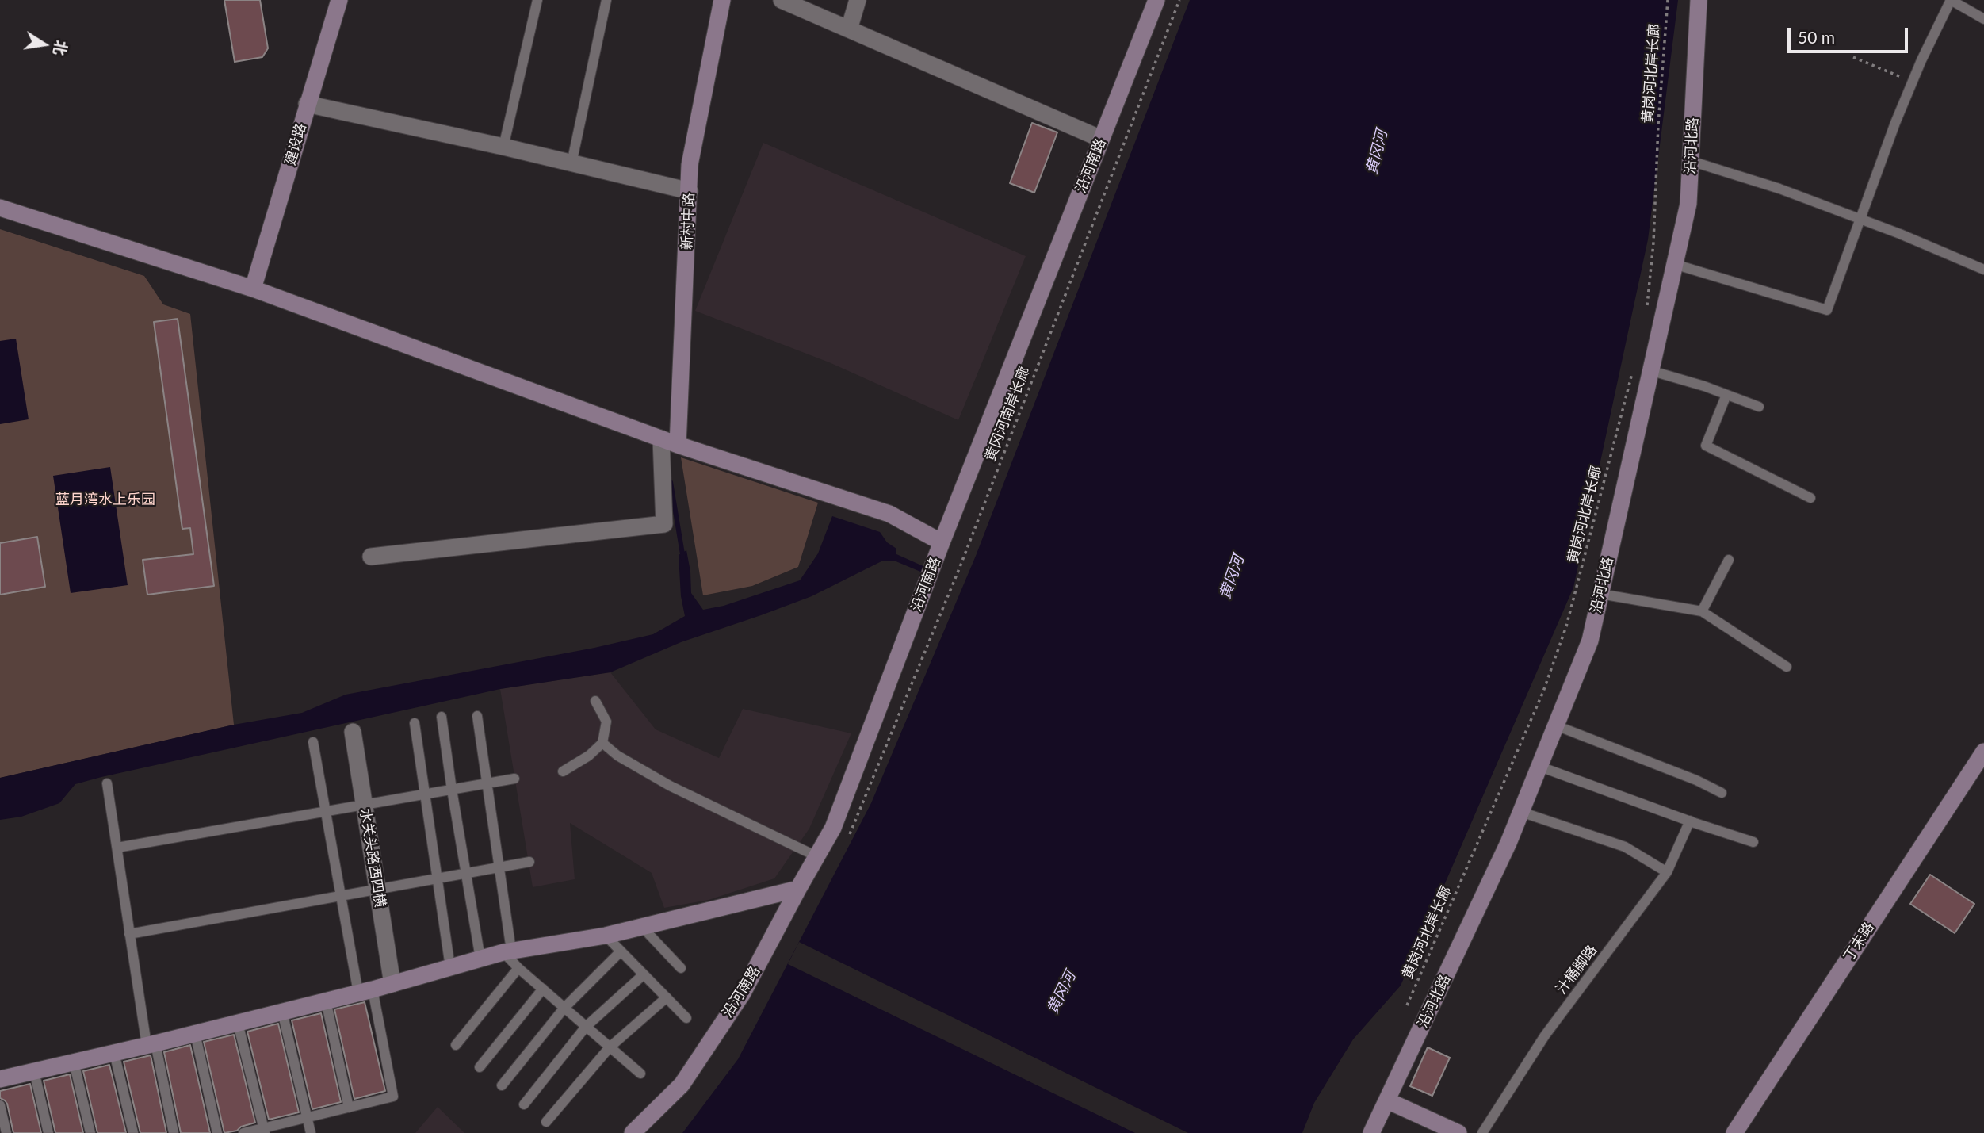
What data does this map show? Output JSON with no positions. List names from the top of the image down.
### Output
{
  "streets": {
    "street": [
      "建设路",
      "沿河北路",
      "沿河南路",
      "新村中路",
      "水关头路西四横",
      "丁未路"
    ],
    "lane": ["汁桶脚路"],
    "path": ["黄岗河北岸长廊", "黄冈河南岸长廊"]
  },
  "water": ["黄冈河"],
  "parks": ["蓝月湾水上乐园"],
  "scale_bar": "50 m",
  "north": "right"
}
